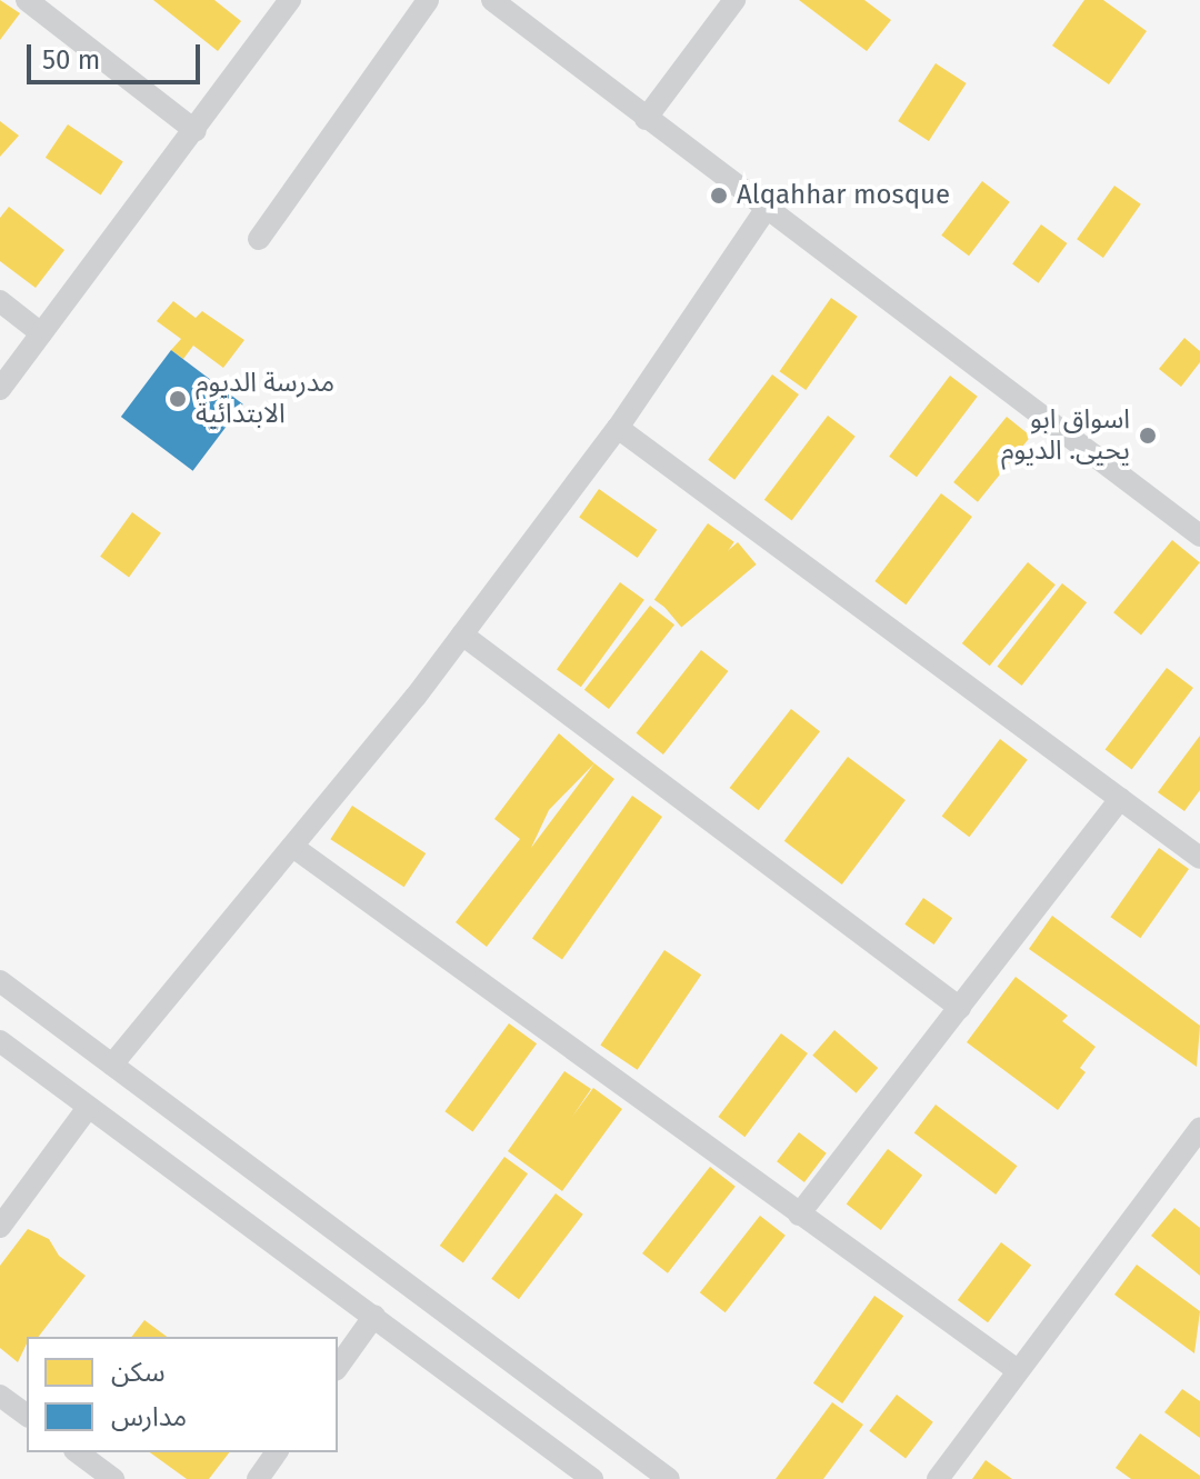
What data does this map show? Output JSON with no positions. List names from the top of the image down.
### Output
{
  "places": ["Alqahhar mosque", "مدرسة الديوم الابتدائية", "اسواق ابو يحيى. الديوم"],
  "legend": ["سكن", "مدارس"],
  "scale_bar": "50 m"
}
